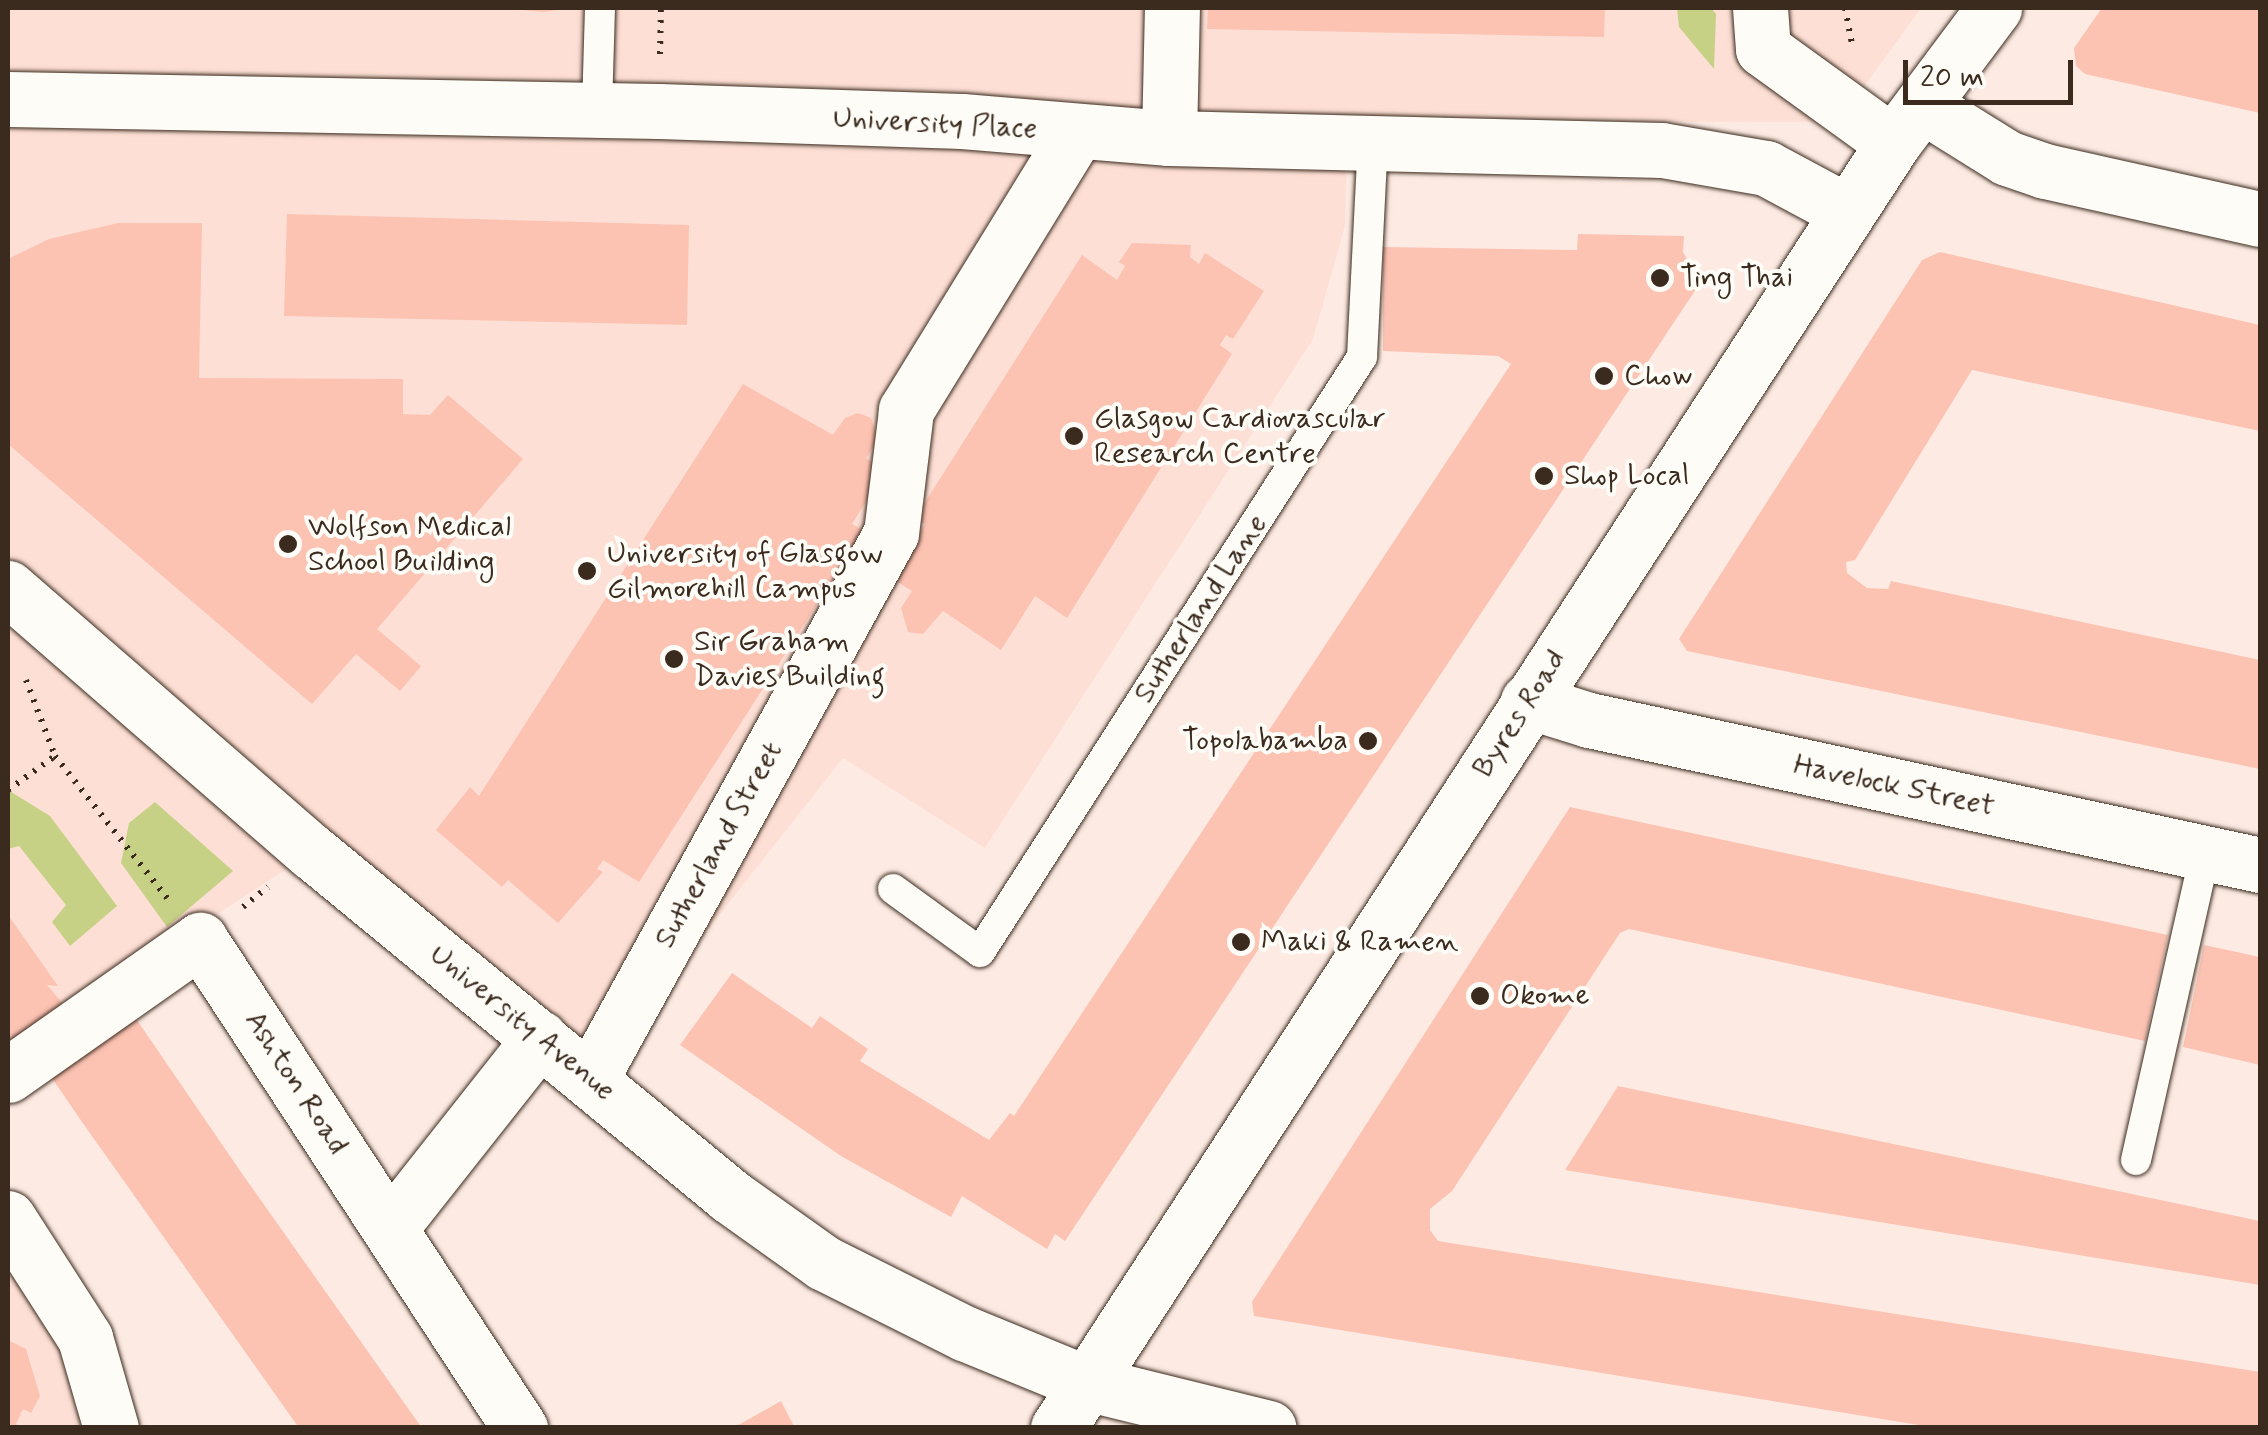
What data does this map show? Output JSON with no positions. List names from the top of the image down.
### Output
{
  "streets": {
    "street": [
      "University Place",
      "Byres Road",
      "Havelock Street",
      "Sutherland Street",
      "University Avenue",
      "Ashton Road"
    ],
    "lane": ["Sutherland Lane"]
  },
  "crossings": [
    ["University Place", "Sutherland Lane"],
    ["University Place", "Byres Road"],
    ["University Place", "Sutherland Street"],
    ["Byres Road", "Havelock Street"],
    ["Byres Road", "University Avenue"],
    ["Sutherland Street", "University Avenue"]
  ],
  "places": [
    "Ting Thai",
    "Chow",
    "Glasgow Cardiovascular Research Centre",
    "Shop Local",
    "Wolfson Medical School Building",
    "University of Glasgow Gilmorehill Campus",
    "Sir Graham Davies Building",
    "Topolabamba",
    "Maki & Ramen",
    "Okome"
  ],
  "scale_bar": "20 m"
}
